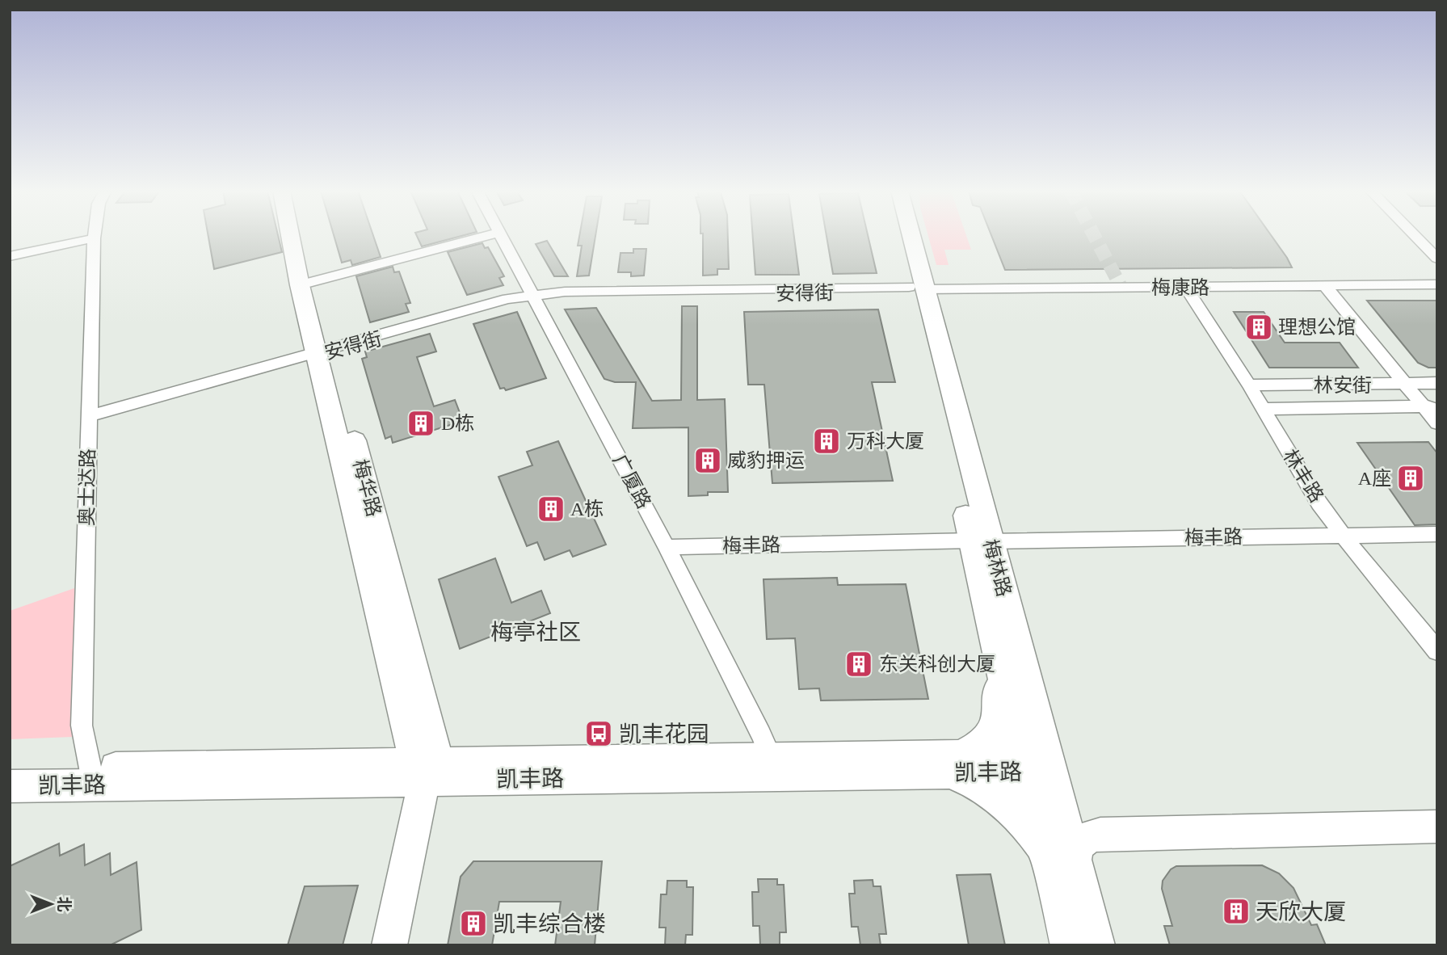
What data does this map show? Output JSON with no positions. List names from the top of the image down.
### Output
{
  "streets": {
    "main road": ["梅华路", "梅林路", "凯丰路"],
    "street": [
      "梅康路",
      "安得街",
      "林安街",
      "林丰路",
      "广厦路",
      "奥士达路",
      "梅丰路"
    ]
  },
  "crossings": [
    ["梅康路", "安得街"],
    ["梅康路", "林丰路"],
    ["梅康路", "梅林路"],
    ["安得街", "广厦路"],
    ["安得街", "奥士达路"],
    ["安得街", "梅华路"],
    ["安得街", "梅林路"],
    ["林安街", "林丰路"],
    ["林丰路", "梅丰路"],
    ["广厦路", "梅丰路"],
    ["广厦路", "凯丰路"],
    ["奥士达路", "凯丰路"],
    ["梅华路", "凯丰路"],
    ["梅丰路", "梅林路"],
    ["梅林路", "凯丰路"]
  ],
  "districts": ["梅亭社区"],
  "places": {
    "building": [
      "理想公馆",
      "D栋",
      "万科大厦",
      "威豹押运",
      "A座",
      "A栋",
      "东关科创大厦",
      "天欣大厦",
      "凯丰综合楼"
    ],
    "bus stop": ["凯丰花园"]
  },
  "north": "right"
}
